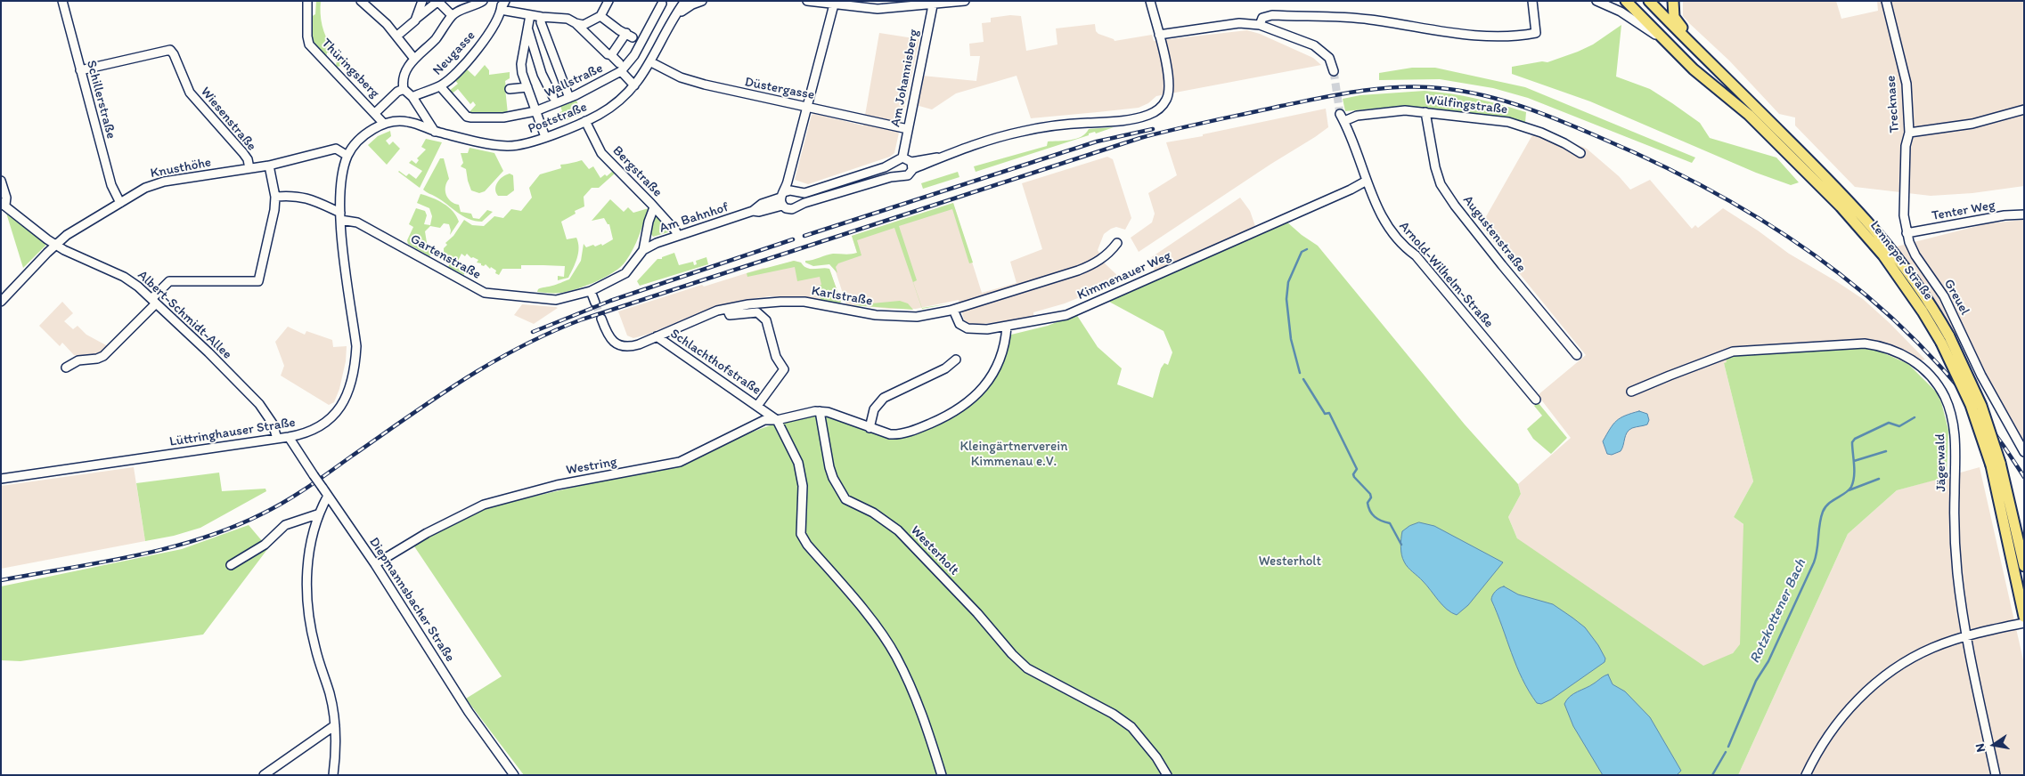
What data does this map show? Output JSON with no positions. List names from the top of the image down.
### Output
{
  "streets": {
    "main road": ["Lenneper Straße"],
    "street": [
      "Neugasse",
      "Thüringsberg",
      "Am Johannisberg",
      "Wallstraße",
      "Düstergasse",
      "Schillerstraße",
      "Trecknase",
      "Wülfingstraße",
      "Poststraße",
      "Wiesenstraße",
      "Knusthöhe",
      "Bergstraße",
      "Tenter Weg",
      "Am Bahnhof",
      "Augustenstraße",
      "Gartenstraße",
      "Arnold-Wilhelm-Straße",
      "Kimmenauer Weg",
      "Karlstraße",
      "Greuel",
      "Albert-Schmidt-Allee",
      "Schlachthofstraße",
      "Lüttringhauser Straße",
      "Jägerwald",
      "Westring",
      "Westerholt",
      "Diepmannsbacher Straße"
    ]
  },
  "crossings": [
    ["Neugasse", "Wallstraße"],
    ["Thüringsberg", "Poststraße"],
    ["Thüringsberg", "Lüttringhauser Straße"],
    ["Am Johannisberg", "Düstergasse"],
    ["Wallstraße", "Poststraße"],
    ["Düstergasse", "Poststraße"],
    ["Schillerstraße", "Wiesenstraße"],
    ["Schillerstraße", "Knusthöhe"],
    ["Trecknase", "Tenter Weg"],
    ["Trecknase", "Greuel"],
    ["Wülfingstraße", "Augustenstraße"],
    ["Wülfingstraße", "Arnold-Wilhelm-Straße"],
    ["Wülfingstraße", "Kimmenauer Weg"],
    ["Poststraße", "Bergstraße"],
    ["Poststraße", "Lüttringhauser Straße"],
    ["Wiesenstraße", "Knusthöhe"],
    ["Knusthöhe", "Albert-Schmidt-Allee"],
    ["Knusthöhe", "Lüttringhauser Straße"],
    ["Bergstraße", "Am Bahnhof"],
    ["Bergstraße", "Gartenstraße"],
    ["Tenter Weg", "Greuel"],
    ["Am Bahnhof", "Gartenstraße"],
    ["Gartenstraße", "Lüttringhauser Straße"],
    ["Arnold-Wilhelm-Straße", "Kimmenauer Weg"],
    ["Karlstraße", "Schlachthofstraße"],
    ["Albert-Schmidt-Allee", "Lüttringhauser Straße"],
    ["Schlachthofstraße", "Westring"],
    ["Lüttringhauser Straße", "Diepmannsbacher Straße"],
    ["Westring", "Westerholt"],
    ["Westring", "Diepmannsbacher Straße"]
  ],
  "water": ["Rotzkottener Bach"],
  "parks": ["Kleingärtnerverein Kimmenau e.V.", "Westerholt"],
  "north": "left"
}
